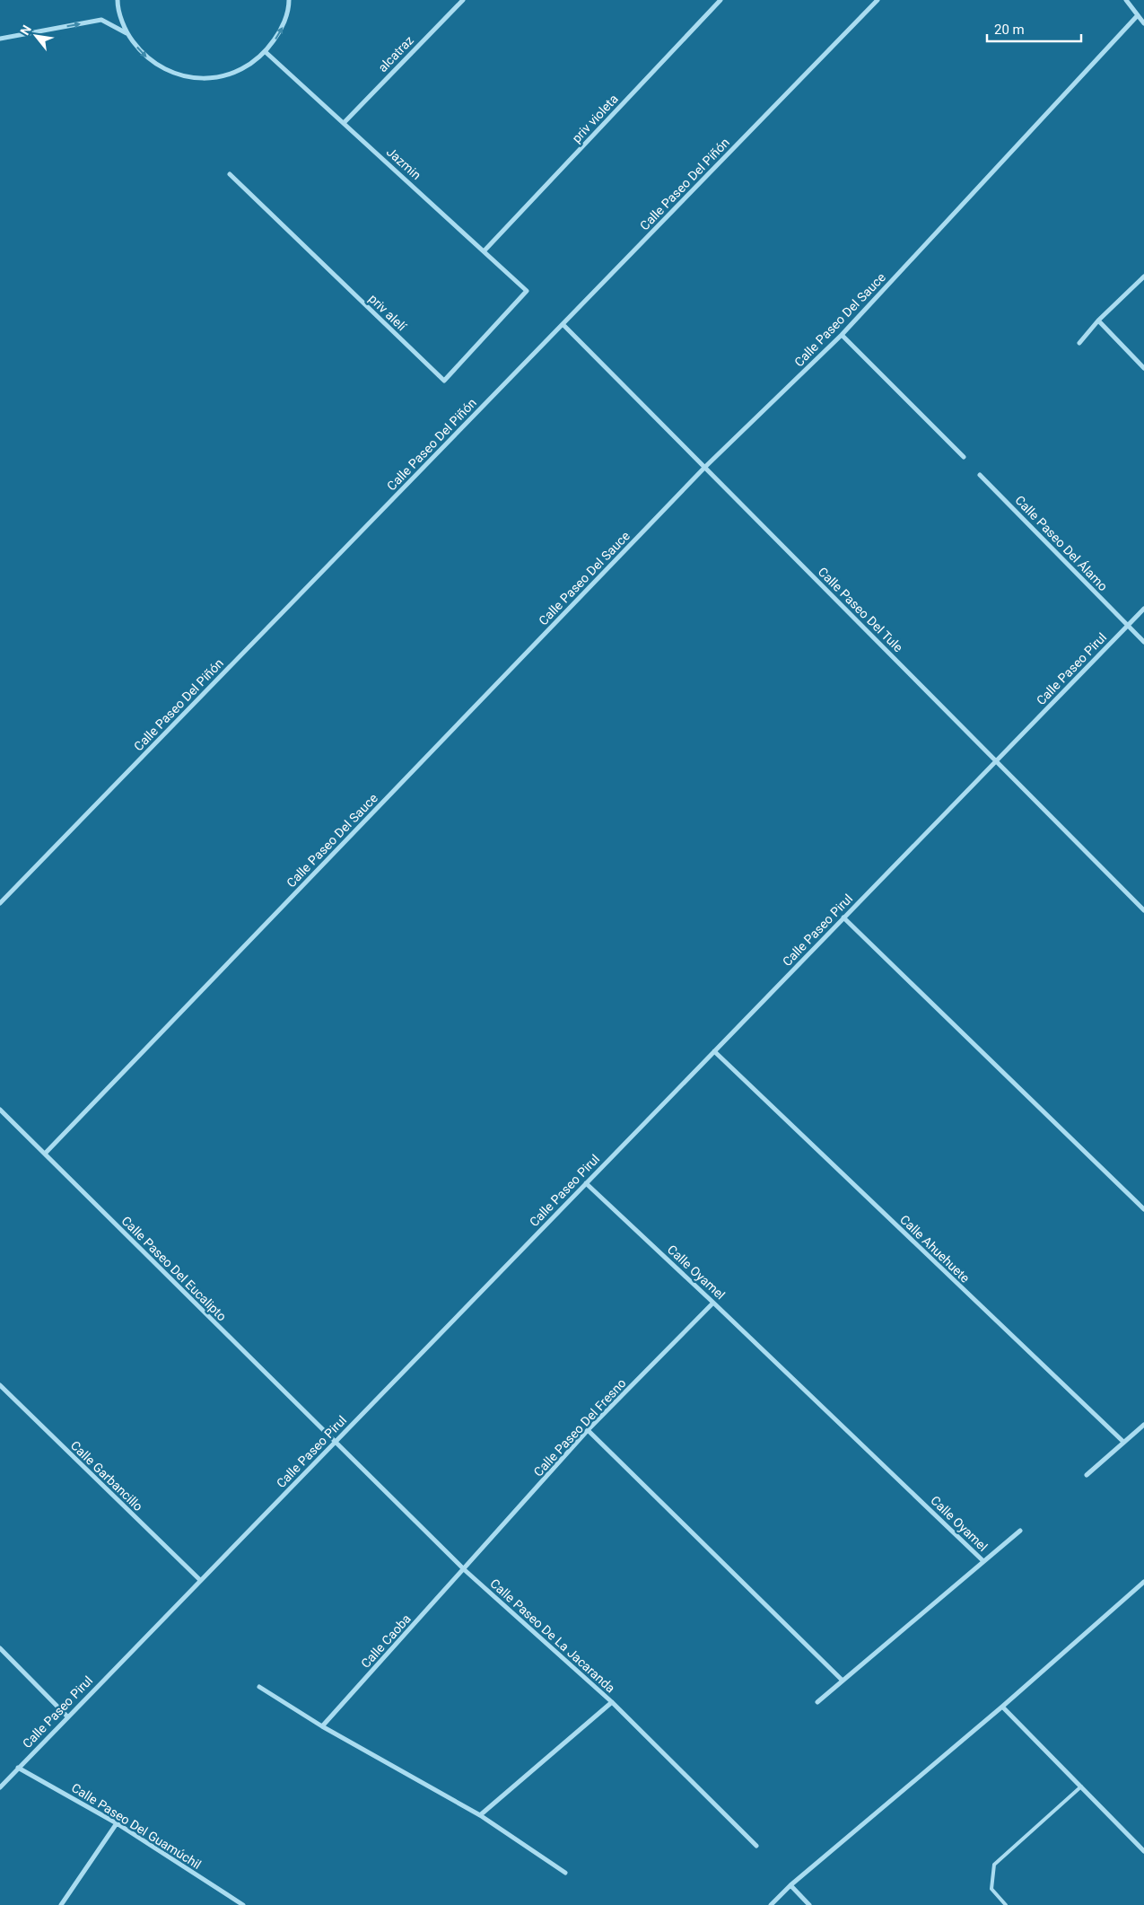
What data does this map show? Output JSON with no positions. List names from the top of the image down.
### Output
{
  "streets": {
    "street": [
      "alcatraz",
      "priv violeta",
      "Jazmin",
      "Calle Paseo Del Piñón",
      "priv alelí",
      "Calle Paseo Del Sauce",
      "Calle Paseo Del Álamo",
      "Calle Paseo Del Tule",
      "Calle Paseo Pirul",
      "Calle Ahuehuete",
      "Calle Paseo Del Eucalipto",
      "Calle Oyamel",
      "Calle Paseo Del Fresno",
      "Calle Garbancillo",
      "Calle Paseo De La Jacaranda",
      "Calle Caoba",
      "Calle Paseo Del Guamúchil"
    ]
  },
  "crossings": [
    ["alcatraz", "Jazmin"],
    ["priv violeta", "Jazmin"],
    ["Jazmin", "priv alelí"],
    ["Calle Paseo Del Piñón", "Calle Paseo Del Tule"],
    ["Calle Paseo Del Sauce", "Calle Paseo Del Tule"],
    ["Calle Paseo Del Sauce", "Calle Paseo Del Eucalipto"],
    ["Calle Paseo Del Álamo", "Calle Paseo Pirul"],
    ["Calle Paseo Del Tule", "Calle Paseo Pirul"],
    ["Calle Paseo Pirul", "Calle Ahuehuete"],
    ["Calle Paseo Pirul", "Calle Paseo Del Eucalipto"],
    ["Calle Paseo Pirul", "Calle Oyamel"],
    ["Calle Paseo Pirul", "Calle Garbancillo"],
    ["Calle Paseo Pirul", "Calle Paseo De La Jacaranda"],
    ["Calle Paseo Pirul", "Calle Paseo Del Guamúchil"],
    ["Calle Paseo Del Eucalipto", "Calle Paseo De La Jacaranda"],
    ["Calle Oyamel", "Calle Paseo Del Fresno"],
    ["Calle Paseo Del Fresno", "Calle Paseo De La Jacaranda"],
    ["Calle Paseo Del Fresno", "Calle Caoba"],
    ["Calle Paseo De La Jacaranda", "Calle Caoba"]
  ],
  "scale_bar": "20 m",
  "north": "top left"
}
